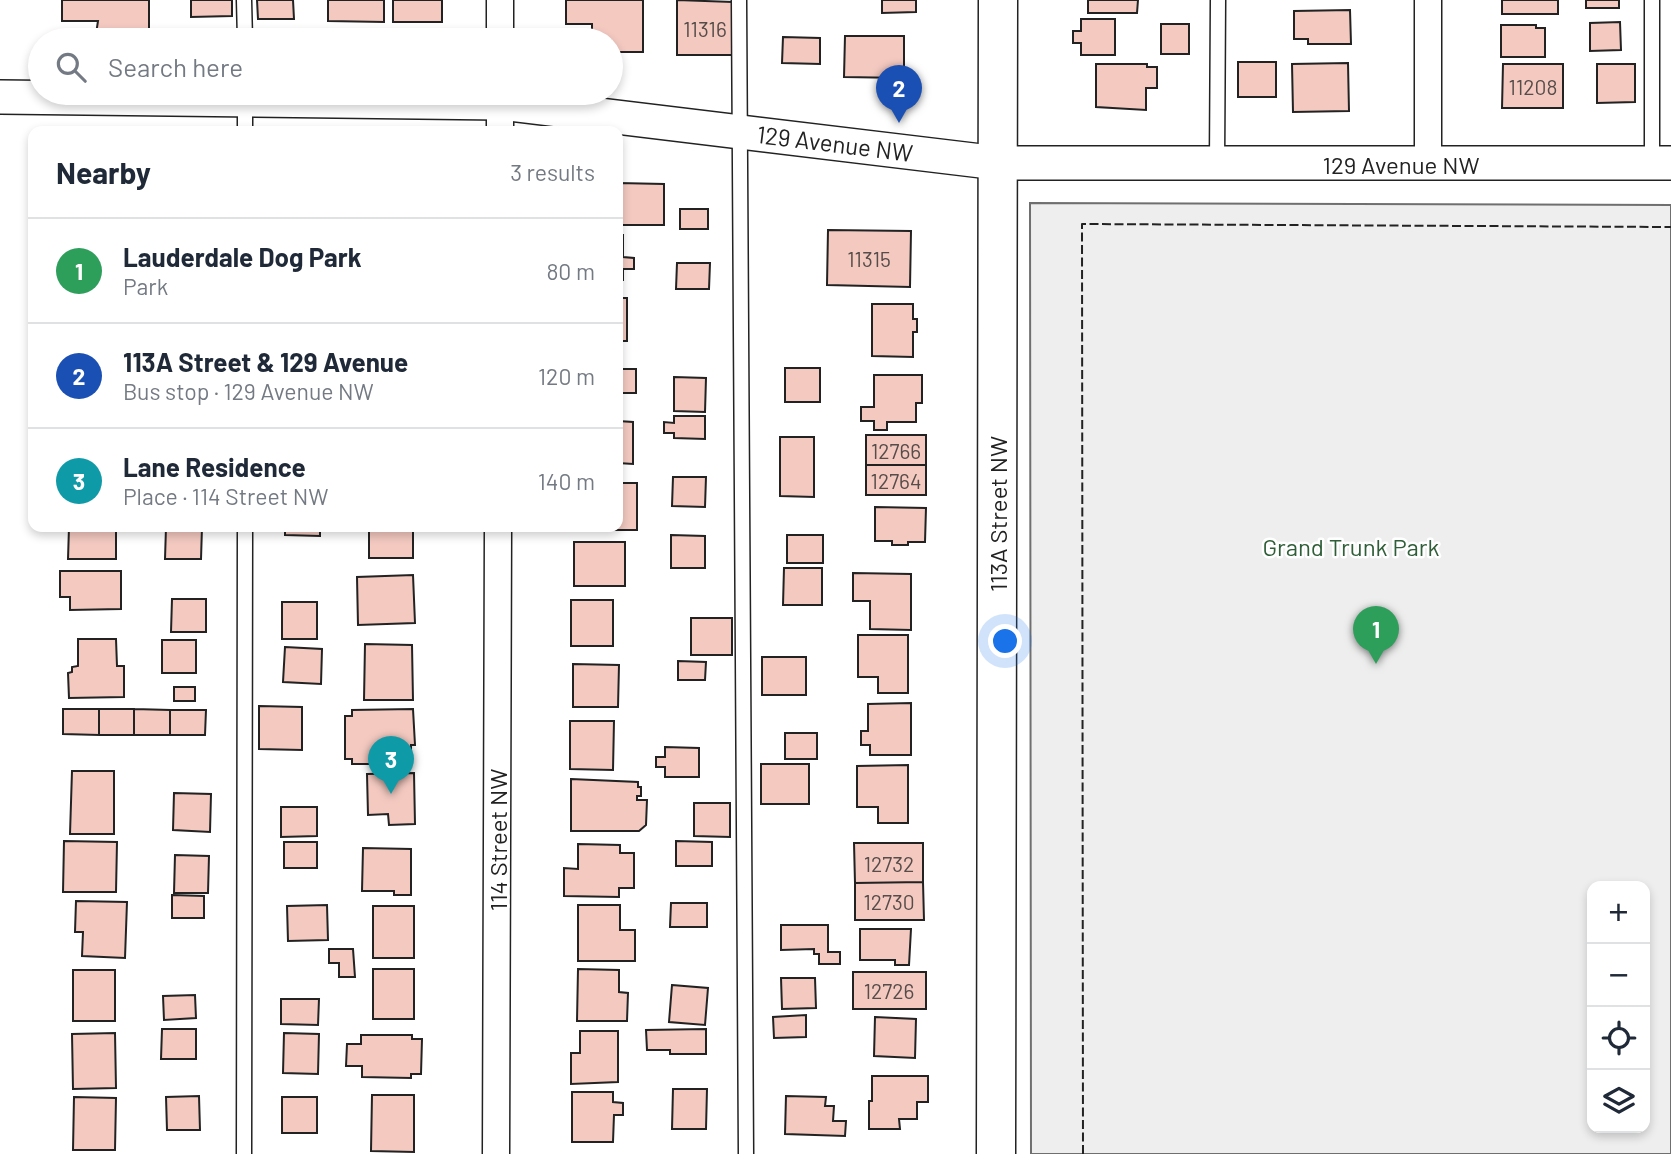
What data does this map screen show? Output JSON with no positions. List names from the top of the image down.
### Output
{
  "streets": {
    "main road": ["113A Street NW"],
    "street": ["129 Avenue NW", "114 Street NW"]
  },
  "crossings": [
    ["129 Avenue NW", "113A Street NW"]
  ],
  "parks": ["Grand Trunk Park"],
  "house_numbers": [
    "11316",
    "11208",
    "11315",
    "12766",
    "12764",
    "12732",
    "12730",
    "12726"
  ],
  "page": {
    "search": "Search here",
    "pins": ["2", "1", "3"],
    "heading": ["Nearby", "3 results"],
    "list": [
      {
        "mark": "1",
        "name": "Lauderdale Dog Park",
        "note": "Park",
        "value": "80 m"
      },
      {
        "mark": "2",
        "name": "113A Street & 129 Avenue",
        "note": "Bus stop · 129 Avenue NW",
        "value": "120 m"
      },
      {
        "mark": "3",
        "name": "Lane Residence",
        "note": "Place · 114 Street NW",
        "value": "140 m"
      }
    ],
    "map_buttons": ["+", "−"]
  }
}
